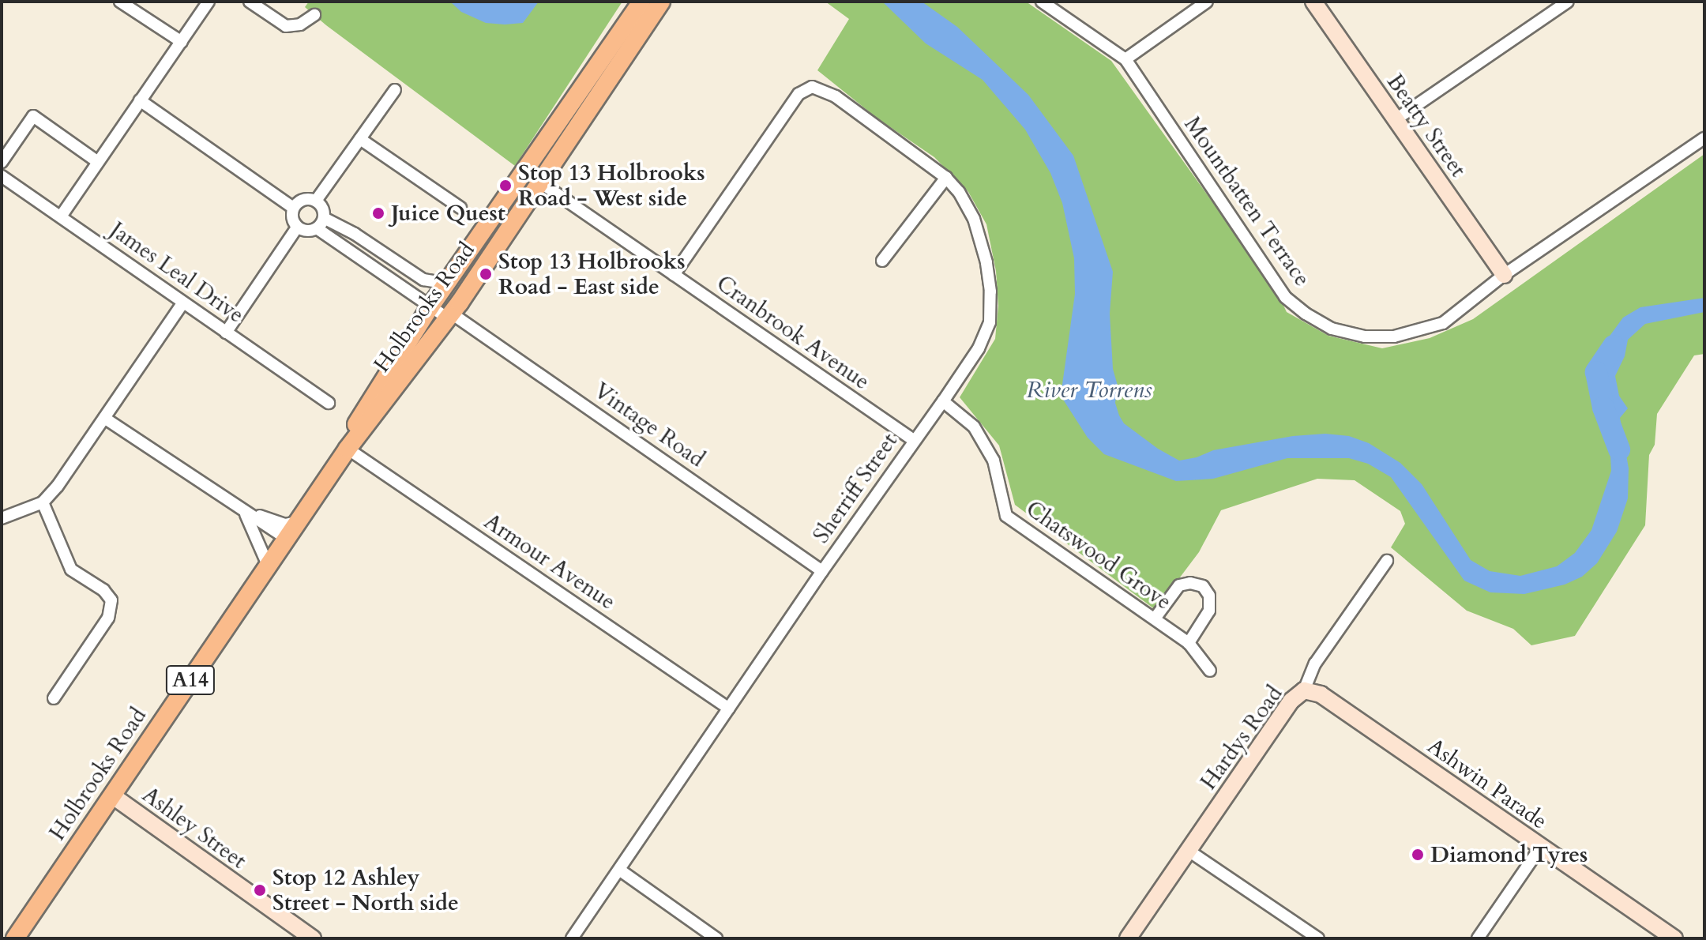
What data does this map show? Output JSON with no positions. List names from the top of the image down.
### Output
{
  "streets": {
    "main road": ["Holbrooks Road", "A14"],
    "street": [
      "Beatty Street",
      "Mountbatten Terrace",
      "James Leal Drive",
      "Cranbrook Avenue",
      "Vintage Road",
      "Sherriff Street",
      "Chatswood Grove",
      "Armour Avenue",
      "Hardys Road",
      "Ashwin Parade",
      "Ashley Street"
    ]
  },
  "crossings": [
    ["Beatty Street", "Mountbatten Terrace"],
    ["Holbrooks Road", "Cranbrook Avenue"],
    ["Holbrooks Road", "Vintage Road"],
    ["Holbrooks Road", "Armour Avenue"],
    ["Holbrooks Road", "Ashley Street"],
    ["Cranbrook Avenue", "Sherriff Street"],
    ["Vintage Road", "Sherriff Street"],
    ["Sherriff Street", "Chatswood Grove"],
    ["Sherriff Street", "Armour Avenue"],
    ["Hardys Road", "Ashwin Parade"]
  ],
  "water": ["River Torrens"],
  "places": [
    "Stop 13 Holbrooks Road - West side",
    "Juice Quest",
    "Stop 13 Holbrooks Road - East side",
    "Diamond Tyres",
    "Stop 12 Ashley Street - North side"
  ]
}
